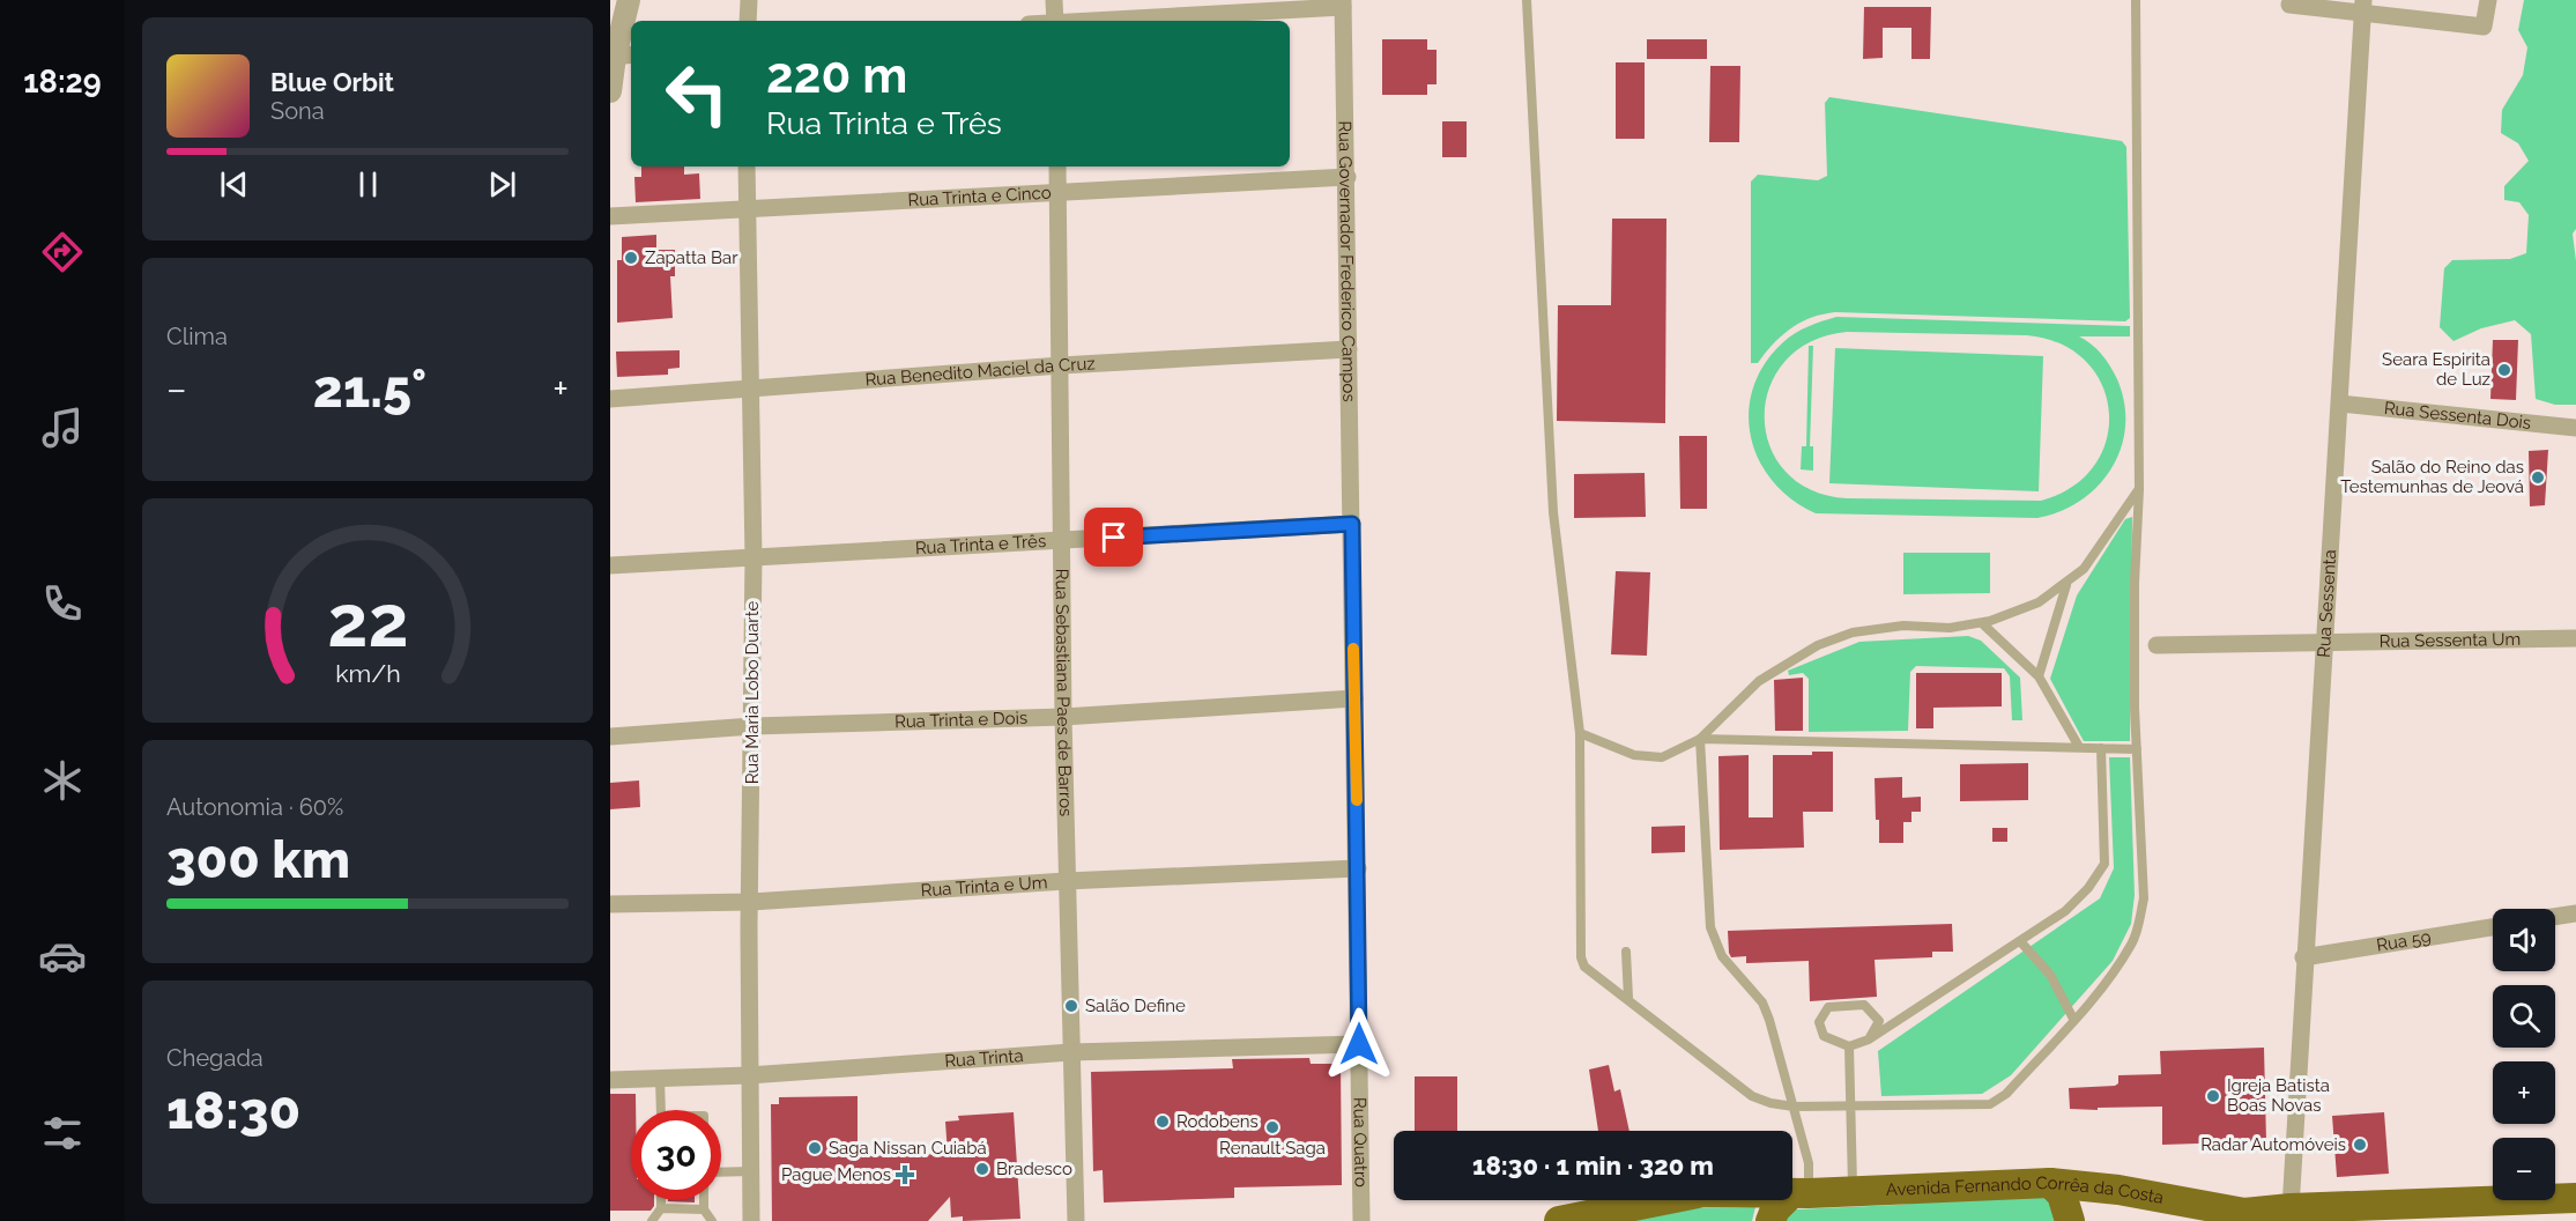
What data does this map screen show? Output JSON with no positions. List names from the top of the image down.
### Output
{
  "streets": {
    "highway": ["Avenida Fernando Corrêa da Costa"],
    "street": [
      "Rua Trinta e Cinco",
      "Rua Governador Frederico Campos",
      "Rua Benedito Maciel da Cruz",
      "Rua Sessenta Dois",
      "Rua Trinta e Três",
      "Rua Sessenta",
      "Rua Sessenta Um",
      "Rua Maria Lobo Duarte",
      "Rua Sebastiana Paes de Barros",
      "Rua Trinta e Dois",
      "Rua Trinta e Um",
      "Rua 59",
      "Rua Trinta",
      "Rua Quatro"
    ]
  },
  "crossings": [
    ["Rua Trinta e Cinco", "Rua Governador Frederico Campos"],
    ["Rua Trinta e Cinco", "Rua Maria Lobo Duarte"],
    ["Rua Trinta e Cinco", "Rua Sebastiana Paes de Barros"],
    ["Rua Governador Frederico Campos", "Rua Benedito Maciel da Cruz"],
    ["Rua Governador Frederico Campos", "Rua Trinta e Três"],
    ["Rua Governador Frederico Campos", "Rua Quatro"],
    ["Rua Benedito Maciel da Cruz", "Rua Maria Lobo Duarte"],
    ["Rua Benedito Maciel da Cruz", "Rua Sebastiana Paes de Barros"],
    ["Rua Sessenta Dois", "Rua Sessenta"],
    ["Rua Trinta e Três", "Rua Maria Lobo Duarte"],
    ["Rua Trinta e Três", "Rua Sebastiana Paes de Barros"],
    ["Rua Trinta e Três", "Rua Quatro"],
    ["Rua Sessenta", "Rua Sessenta Um"],
    ["Rua Sessenta", "Rua 59"],
    ["Rua Sessenta", "Avenida Fernando Corrêa da Costa"],
    ["Rua Maria Lobo Duarte", "Rua Trinta e Dois"],
    ["Rua Maria Lobo Duarte", "Rua Trinta e Um"],
    ["Rua Maria Lobo Duarte", "Rua Trinta"],
    ["Rua Sebastiana Paes de Barros", "Rua Trinta e Dois"],
    ["Rua Sebastiana Paes de Barros", "Rua Trinta e Um"],
    ["Rua Sebastiana Paes de Barros", "Rua Trinta"],
    ["Rua Trinta e Dois", "Rua Quatro"],
    ["Rua Trinta e Um", "Rua Quatro"],
    ["Rua Trinta", "Rua Quatro"]
  ],
  "places": {
    "other": [
      "Zapatta Bar",
      "Seara Espirita de Luz",
      "Salão do Reino das Testemunhas de Jeová",
      "Salão Define",
      "Igreja Batista Boas Novas",
      "Rodobens",
      "Renault Saga",
      "Radar Automóveis",
      "Saga Nissan Cuiabá",
      "Bradesco"
    ],
    "health": ["Pague Menos"]
  },
  "page": {
    "tabs": "18:29",
    "turn": ["220 m", "Rua Trinta e Três"],
    "song": ["Blue Orbit", "Sona"],
    "tile": [
      "Clima",
      ["Autonomia · 60%", "300 km"],
      ["Chegada", "18:30"]
    ],
    "heat": ["−", "21.5°", "+"],
    "map_buttons": ["+", "−"],
    "limit": "30",
    "trip": "18:30 · 1 min · 320 m",
    "gauge": ["22", "km/h"]
  }
}
